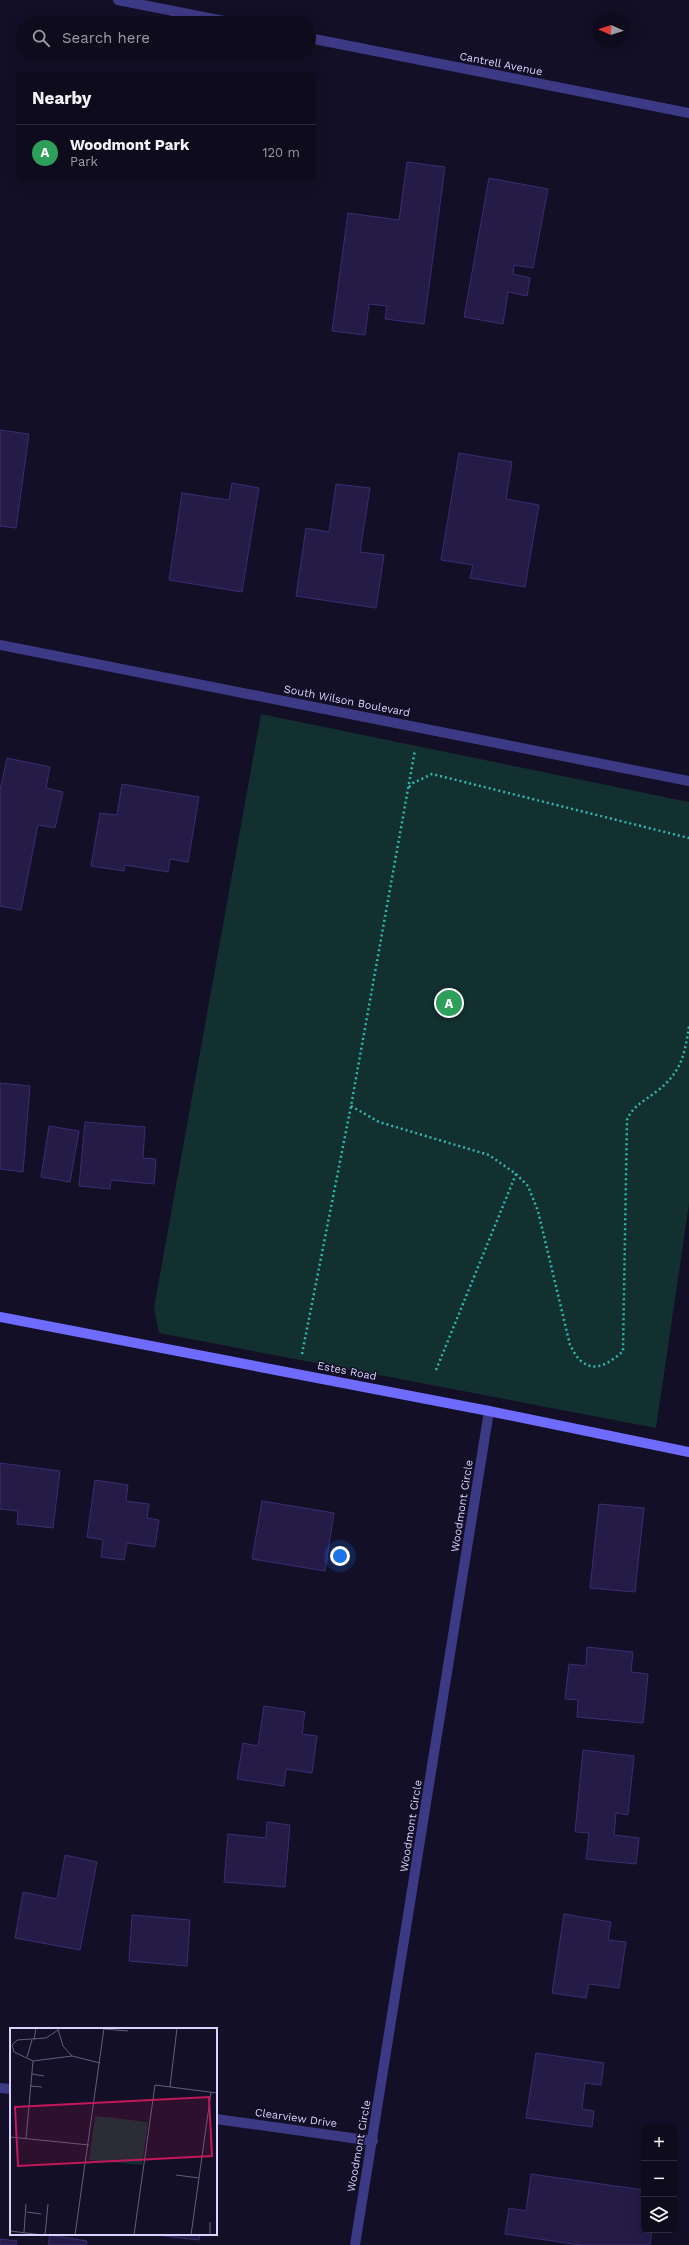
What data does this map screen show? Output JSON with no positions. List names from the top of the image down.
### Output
{
  "streets": {
    "street": [
      "Cantrell Avenue",
      "South Wilson Boulevard",
      "Estes Road",
      "Woodmont Circle",
      "Clearview Drive"
    ]
  },
  "crossings": [
    ["Estes Road", "Woodmont Circle"],
    ["Woodmont Circle", "Clearview Drive"]
  ],
  "north": "left",
  "page": {
    "search": "Search here",
    "heading": "Nearby",
    "list": [
      {
        "mark": "A",
        "name": "Woodmont Park",
        "note": "Park",
        "value": "120 m"
      }
    ],
    "pins": "A",
    "map_buttons": ["+", "−"]
  }
}
